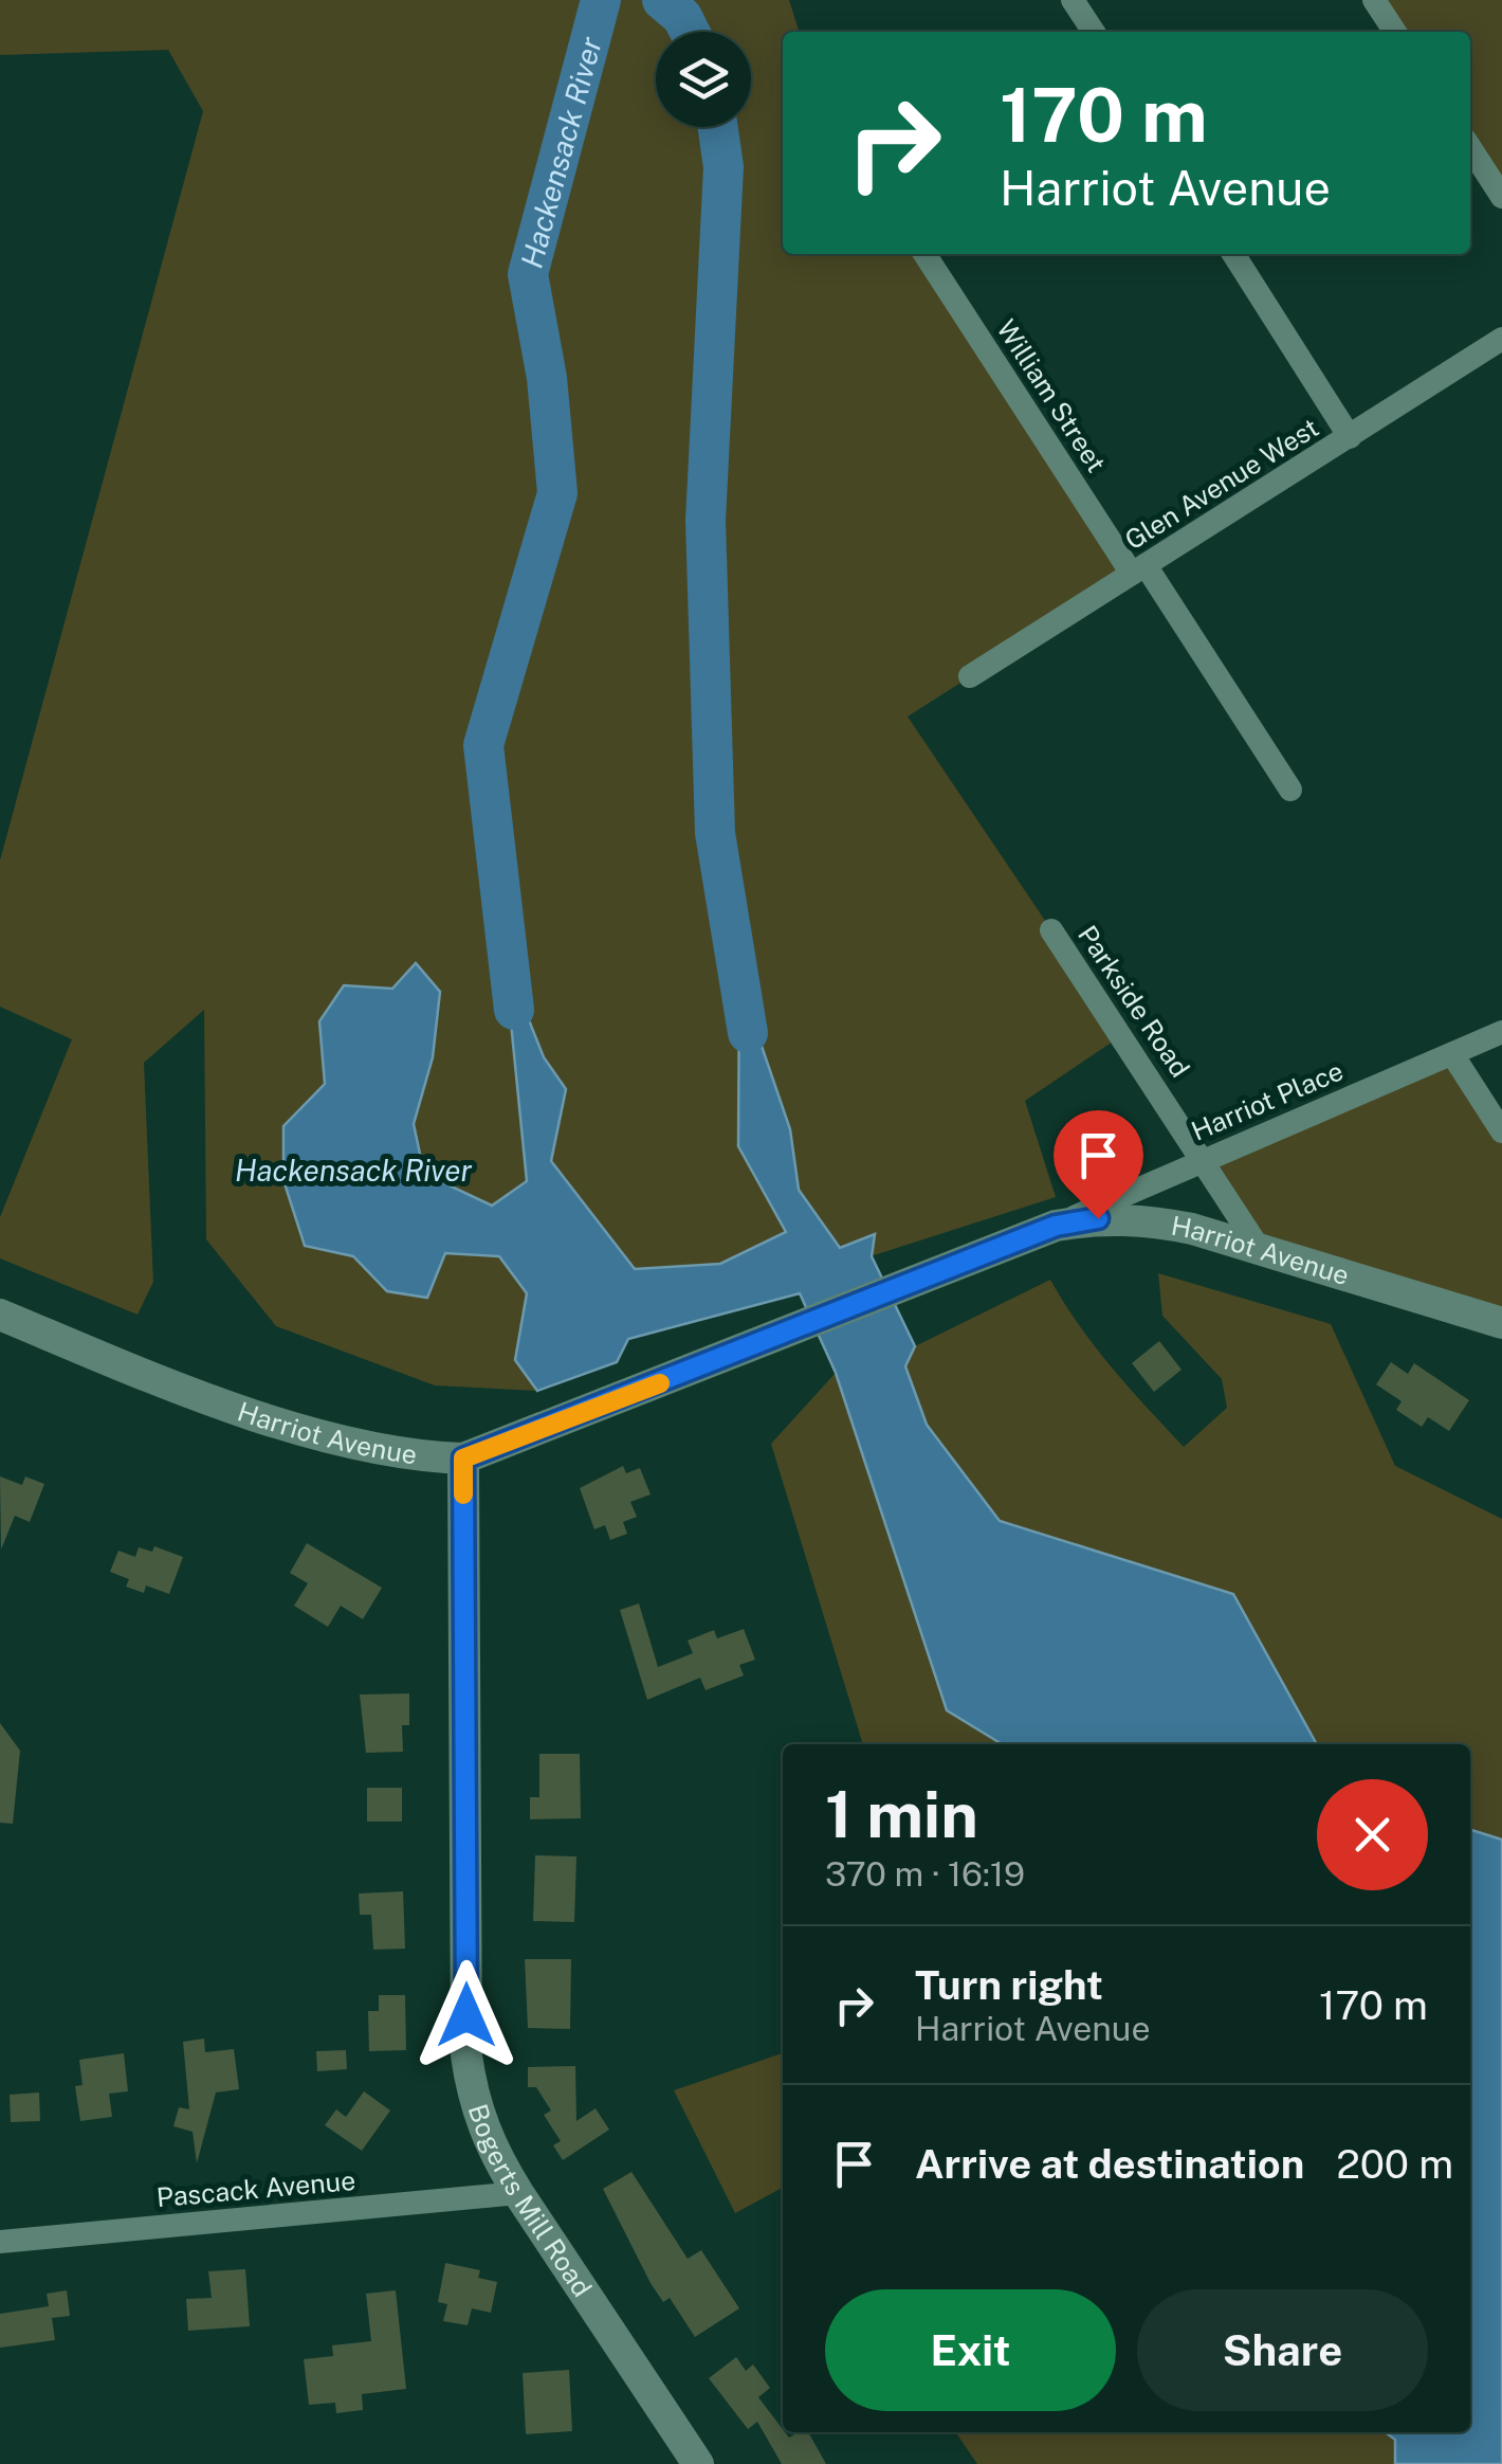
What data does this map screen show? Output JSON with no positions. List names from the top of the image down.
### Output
{
  "streets": {
    "street": [
      "William Street",
      "Glen Avenue West",
      "Parkside Road",
      "Harriot Place",
      "Harriot Avenue",
      "Pascack Avenue",
      "Bogerts Mill Road"
    ]
  },
  "crossings": [
    ["William Street", "Glen Avenue West"],
    ["Parkside Road", "Harriot Place"],
    ["Parkside Road", "Harriot Avenue"],
    ["Harriot Place", "Harriot Avenue"],
    ["Harriot Avenue", "Bogerts Mill Road"],
    ["Pascack Avenue", "Bogerts Mill Road"]
  ],
  "water": ["Hackensack River"],
  "page": {
    "turn": ["170 m", "Harriot Avenue"],
    "heading": ["1 min", "370 m · 16:19"],
    "list": [
      {
        "name": "Turn right",
        "note": "Harriot Avenue",
        "value": "170 m"
      },
      {
        "name": "Arrive at destination",
        "value": "200 m"
      }
    ],
    "buttons": ["Exit", "Share"]
  }
}
